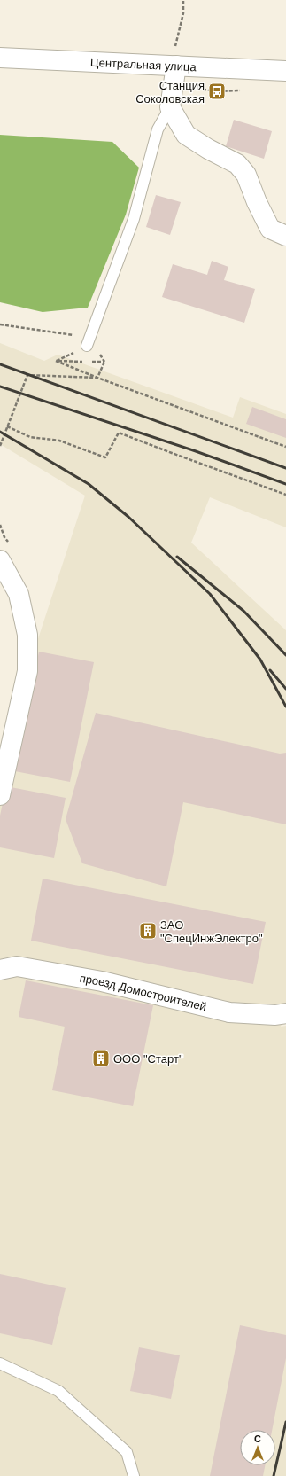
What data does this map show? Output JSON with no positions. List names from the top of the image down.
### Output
{
  "streets": {
    "street": ["Центральная улица", "проезд Домостроителей"]
  },
  "places": {
    "bus stop": ["Станция Соколовская"],
    "building": ["ЗАО \"СпецИнжЭлектро\"", "ООО \"Старт\""]
  },
  "north": "top"
}
